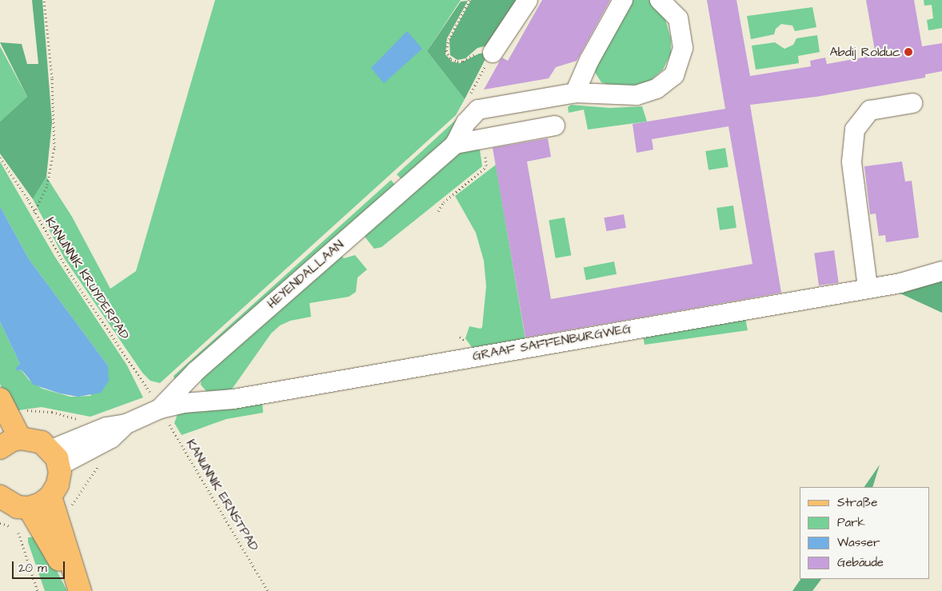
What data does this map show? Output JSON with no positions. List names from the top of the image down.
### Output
{
  "streets": {
    "street": ["HEYENDALLAAN", "GRAAF SAFFENBURGWEG"],
    "path": ["KANUNNIK KRUYDERPAD", "KANUNNIK ERNSTPAD"]
  },
  "crossings": [
    ["HEYENDALLAAN", "KANUNNIK KRUYDERPAD"],
    ["HEYENDALLAAN", "GRAAF SAFFENBURGWEG"],
    ["HEYENDALLAAN", "KANUNNIK ERNSTPAD"],
    ["KANUNNIK KRUYDERPAD", "GRAAF SAFFENBURGWEG"],
    ["KANUNNIK KRUYDERPAD", "KANUNNIK ERNSTPAD"],
    ["GRAAF SAFFENBURGWEG", "KANUNNIK ERNSTPAD"]
  ],
  "places": ["Abdij Rolduc"],
  "legend": [
    "Straße",
    "Park",
    "Wasser",
    "Gebäude"
  ],
  "scale_bar": "20 m"
}
